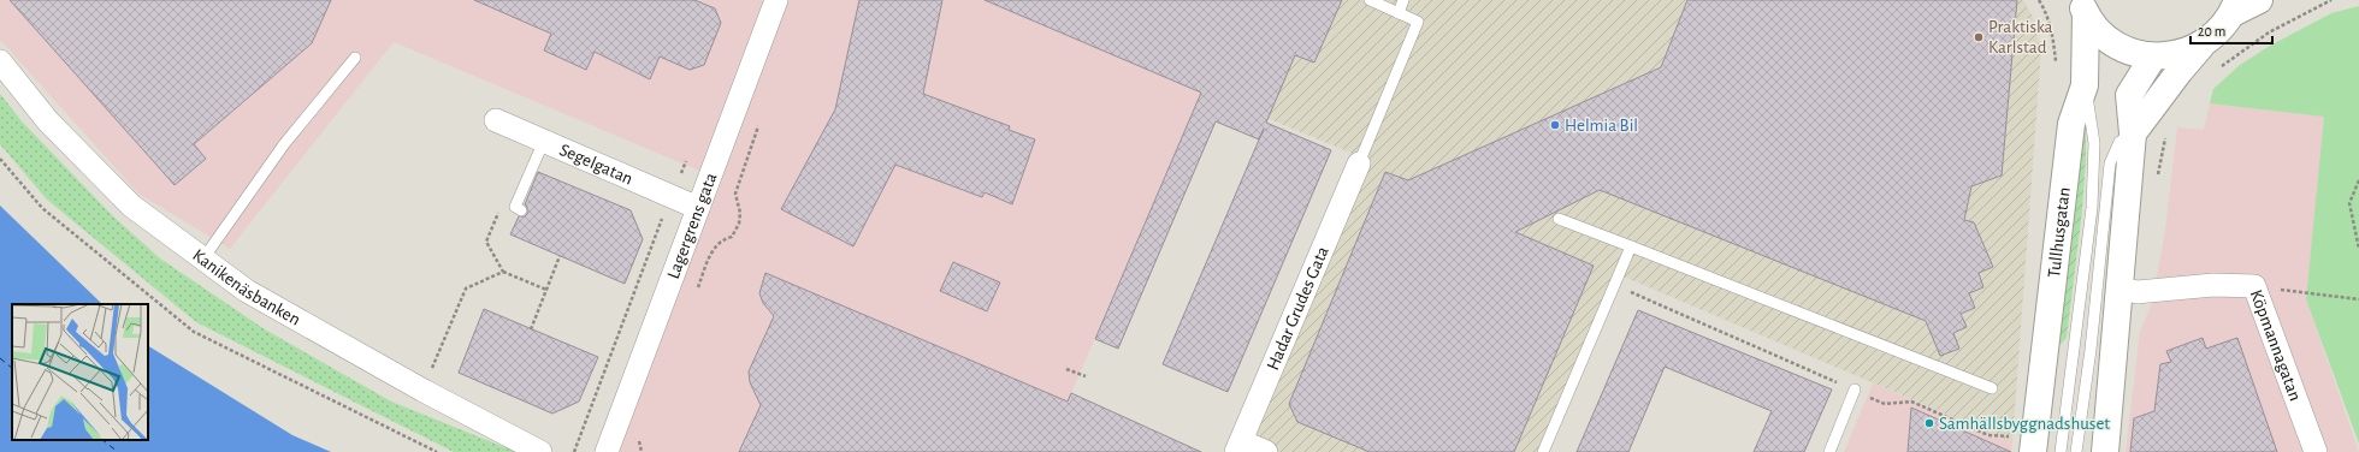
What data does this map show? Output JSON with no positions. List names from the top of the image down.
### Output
{
  "streets": {
    "street": [
      "Segelgatan",
      "Lagergrens gata",
      "Tullhusgatan",
      "Kanikenäsbanken",
      "Hadar Grudes Gata",
      "Köpmannagatan"
    ]
  },
  "crossings": [
    ["Segelgatan", "Lagergrens gata"]
  ],
  "places": ["Praktiska Karlstad", "Helmia Bil", "Samhällsbyggnadshuset"],
  "scale_bar": "20 m"
}
